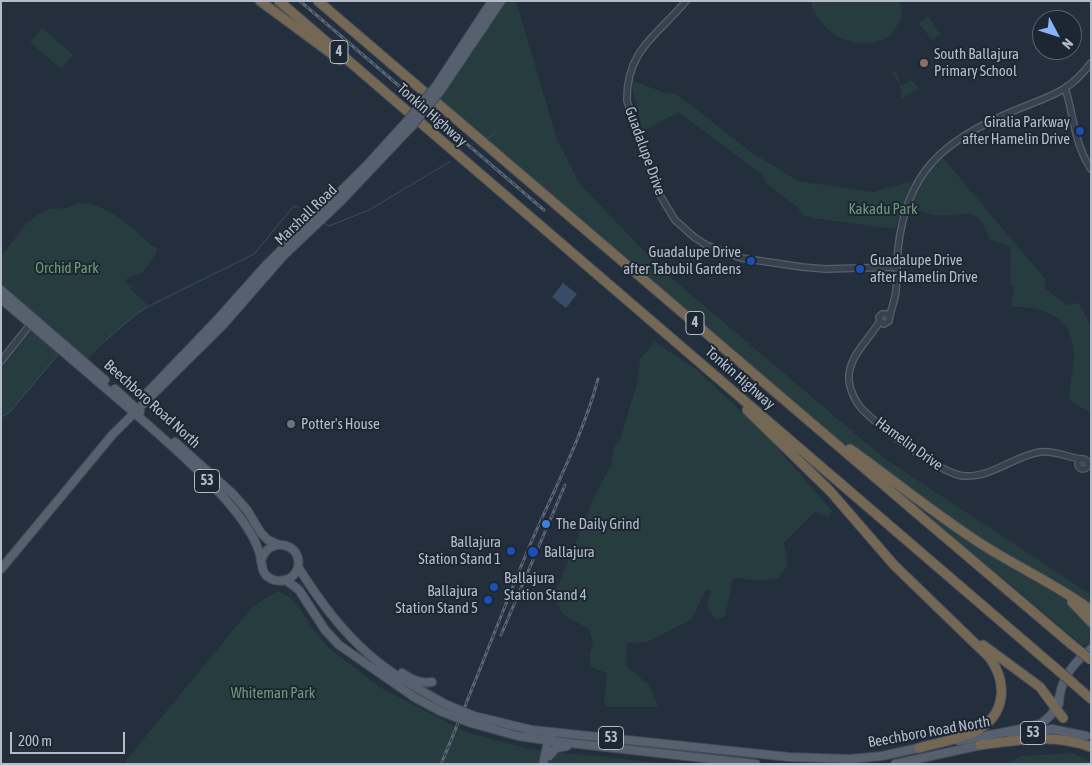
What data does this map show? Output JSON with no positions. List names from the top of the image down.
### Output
{
  "streets": {
    "highway": ["4", "Tonkin Highway"],
    "main road": ["Marshall Road", "Beechboro Road North", "53"],
    "street": ["Guadalupe Drive", "Hamelin Drive"]
  },
  "crossings": [
    ["Guadalupe Drive", "Hamelin Drive"],
    ["Marshall Road", "Beechboro Road North"],
    ["Beechboro Road North", "53"]
  ],
  "parks": ["Kakadu Park", "Orchid Park", "Whiteman Park"],
  "places": [
    "South Ballajura Primary School",
    "Giralia Parkway after Hamelin Drive",
    "Guadalupe Drive after Tabubil Gardens",
    "Guadalupe Drive after Hamelin Drive",
    "Potter's House",
    "The Daily Grind",
    "Ballajura Station Stand 1",
    "Ballajura",
    "Ballajura Station Stand 4",
    "Ballajura Station Stand 5"
  ],
  "scale_bar": "200 m",
  "north": "bottom right"
}
